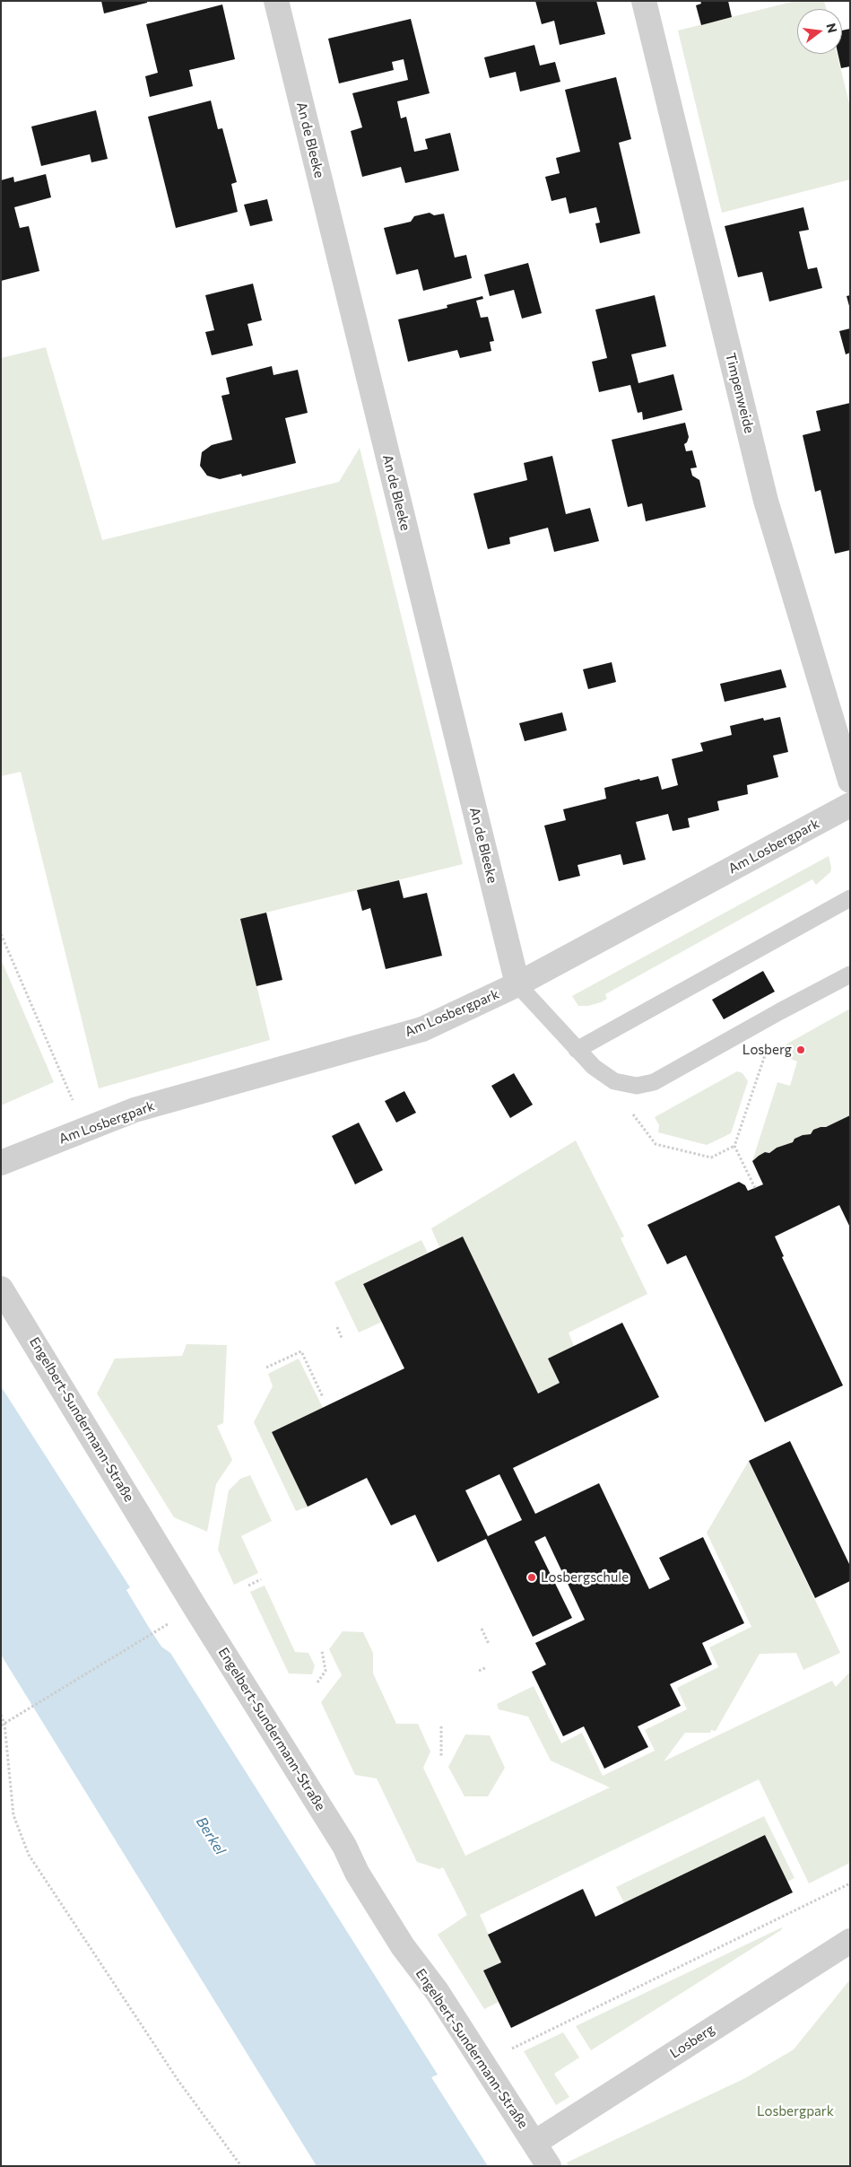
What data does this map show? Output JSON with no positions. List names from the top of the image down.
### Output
{
  "streets": {
    "street": [
      "An de Bleeke",
      "Timpenweide",
      "Am Losbergpark",
      "Engelbert-Sundermann-Straße",
      "Losberg"
    ]
  },
  "crossings": [
    ["An de Bleeke", "Am Losbergpark"],
    ["Engelbert-Sundermann-Straße", "Losberg"]
  ],
  "water": ["Berkel"],
  "parks": ["Losbergpark"],
  "places": ["Losberg", "Losbergschule"],
  "north": "right"
}
